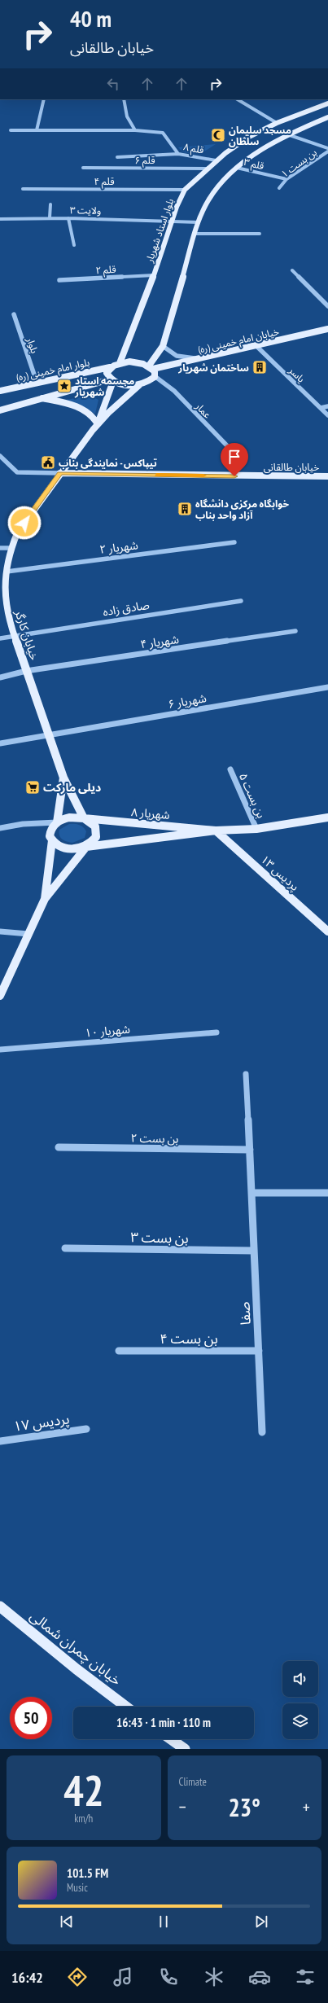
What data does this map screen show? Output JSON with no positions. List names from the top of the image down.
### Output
{
  "streets": {
    "main road": [
      "بلوار استاد شهریار",
      "خیابان امام خمینی (ره)",
      "بلوار امام خمینی (ره)",
      "خیابان طالقانی",
      "خیابان کارگر",
      "شهریار ۸",
      "پردیس ۱۳",
      "خیابان چمران شمالی"
    ],
    "street": [
      "قلم ۸",
      "قلم ۶",
      "بن بست ۱",
      "قلم ۳",
      "قلم ۴",
      "ولایت ۳",
      "قلم ۲",
      "بلوار",
      "یاسر",
      "عمار",
      "شهریار ۲",
      "صادق زاده",
      "شهریار ۴",
      "شهریار ۶",
      "بن بست ۵",
      "شهریار ۱۰",
      "بن بست ۲",
      "بن بست ۳",
      "صفا",
      "بن بست ۴",
      "پردیس ۱۷"
    ]
  },
  "crossings": [
    ["قلم ۸", "بلوار استاد شهریار"],
    ["قلم ۶", "بلوار استاد شهریار"],
    ["بن بست ۱", "قلم ۳"],
    ["قلم ۴", "بلوار استاد شهریار"],
    ["ولایت ۳", "بلوار استاد شهریار"],
    ["بلوار استاد شهریار", "قلم ۲"],
    ["بلوار استاد شهریار", "بلوار امام خمینی (ره)"],
    ["خیابان امام خمینی (ره)", "یاسر"],
    ["بلوار", "بلوار امام خمینی (ره)"],
    ["خیابان طالقانی", "خیابان کارگر"],
    ["شهریار ۲", "خیابان کارگر"],
    ["صادق زاده", "خیابان کارگر"],
    ["خیابان کارگر", "شهریار ۴"],
    ["خیابان کارگر", "شهریار ۶"],
    ["خیابان کارگر", "شهریار ۸"],
    ["بن بست ۵", "شهریار ۸"],
    ["شهریار ۸", "پردیس ۱۳"],
    ["بن بست ۲", "صفا"],
    ["بن بست ۳", "صفا"],
    ["صفا", "بن بست ۴"]
  ],
  "places": {
    "mosque": ["مسجد سلیمان سلطان"],
    "building": ["ساختمان شهریار", "خوابگاه مرکزی دانشگاه آزاد واحد بناب"],
    "place": ["مجسمه استاد شهریار"],
    "public building": ["تیپاکس - نمایندگی بناب"],
    "supermarket": ["دیلی مارکت"]
  },
  "page": {
    "turn": ["40 m", "خیابان طالقانی"],
    "limit": "50",
    "trip": "16:43 · 1 min · 110 m",
    "tile": [
      ["42", "km/h"],
      "Climate"
    ],
    "heat": ["−", "23°", "+"],
    "song": ["101.5 FM", "Music"],
    "tabs": "16:42"
  }
}
